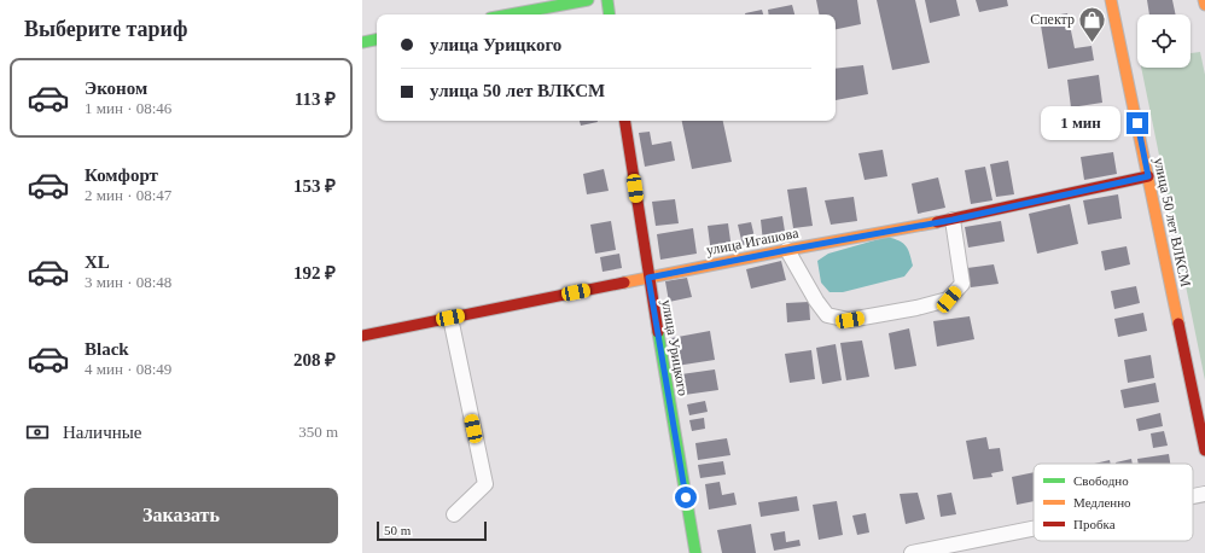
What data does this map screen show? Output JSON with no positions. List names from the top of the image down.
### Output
{
  "streets": {
    "main road": ["улица 50 лет ВЛКСМ", "улица Игашова", "улица Урицкого"]
  },
  "crossings": [
    ["улица 50 лет ВЛКСМ", "улица Игашова"],
    ["улица Игашова", "улица Урицкого"]
  ],
  "places": {
    "shop": ["Спектр"]
  },
  "legend": ["Свободно", "Медленно", "Пробка"],
  "scale_bar": "50 m",
  "page": {
    "heading": "Выберите тариф",
    "banner": ["улица Урицкого", "улица 50 лет ВЛКСМ"],
    "list": [
      {
        "name": "Эконом",
        "note": "1 мин · 08:46",
        "value": "113 ₽"
      },
      {
        "name": "Комфорт",
        "note": "2 мин · 08:47",
        "value": "153 ₽"
      },
      {
        "name": "XL",
        "note": "3 мин · 08:48",
        "value": "192 ₽"
      },
      {
        "name": "Black",
        "note": "4 мин · 08:49",
        "value": "208 ₽"
      }
    ],
    "bubble": "1 мин",
    "pay": ["Наличные", "350 m"],
    "buttons": "Заказать",
    "scale": "50 m"
  }
}
